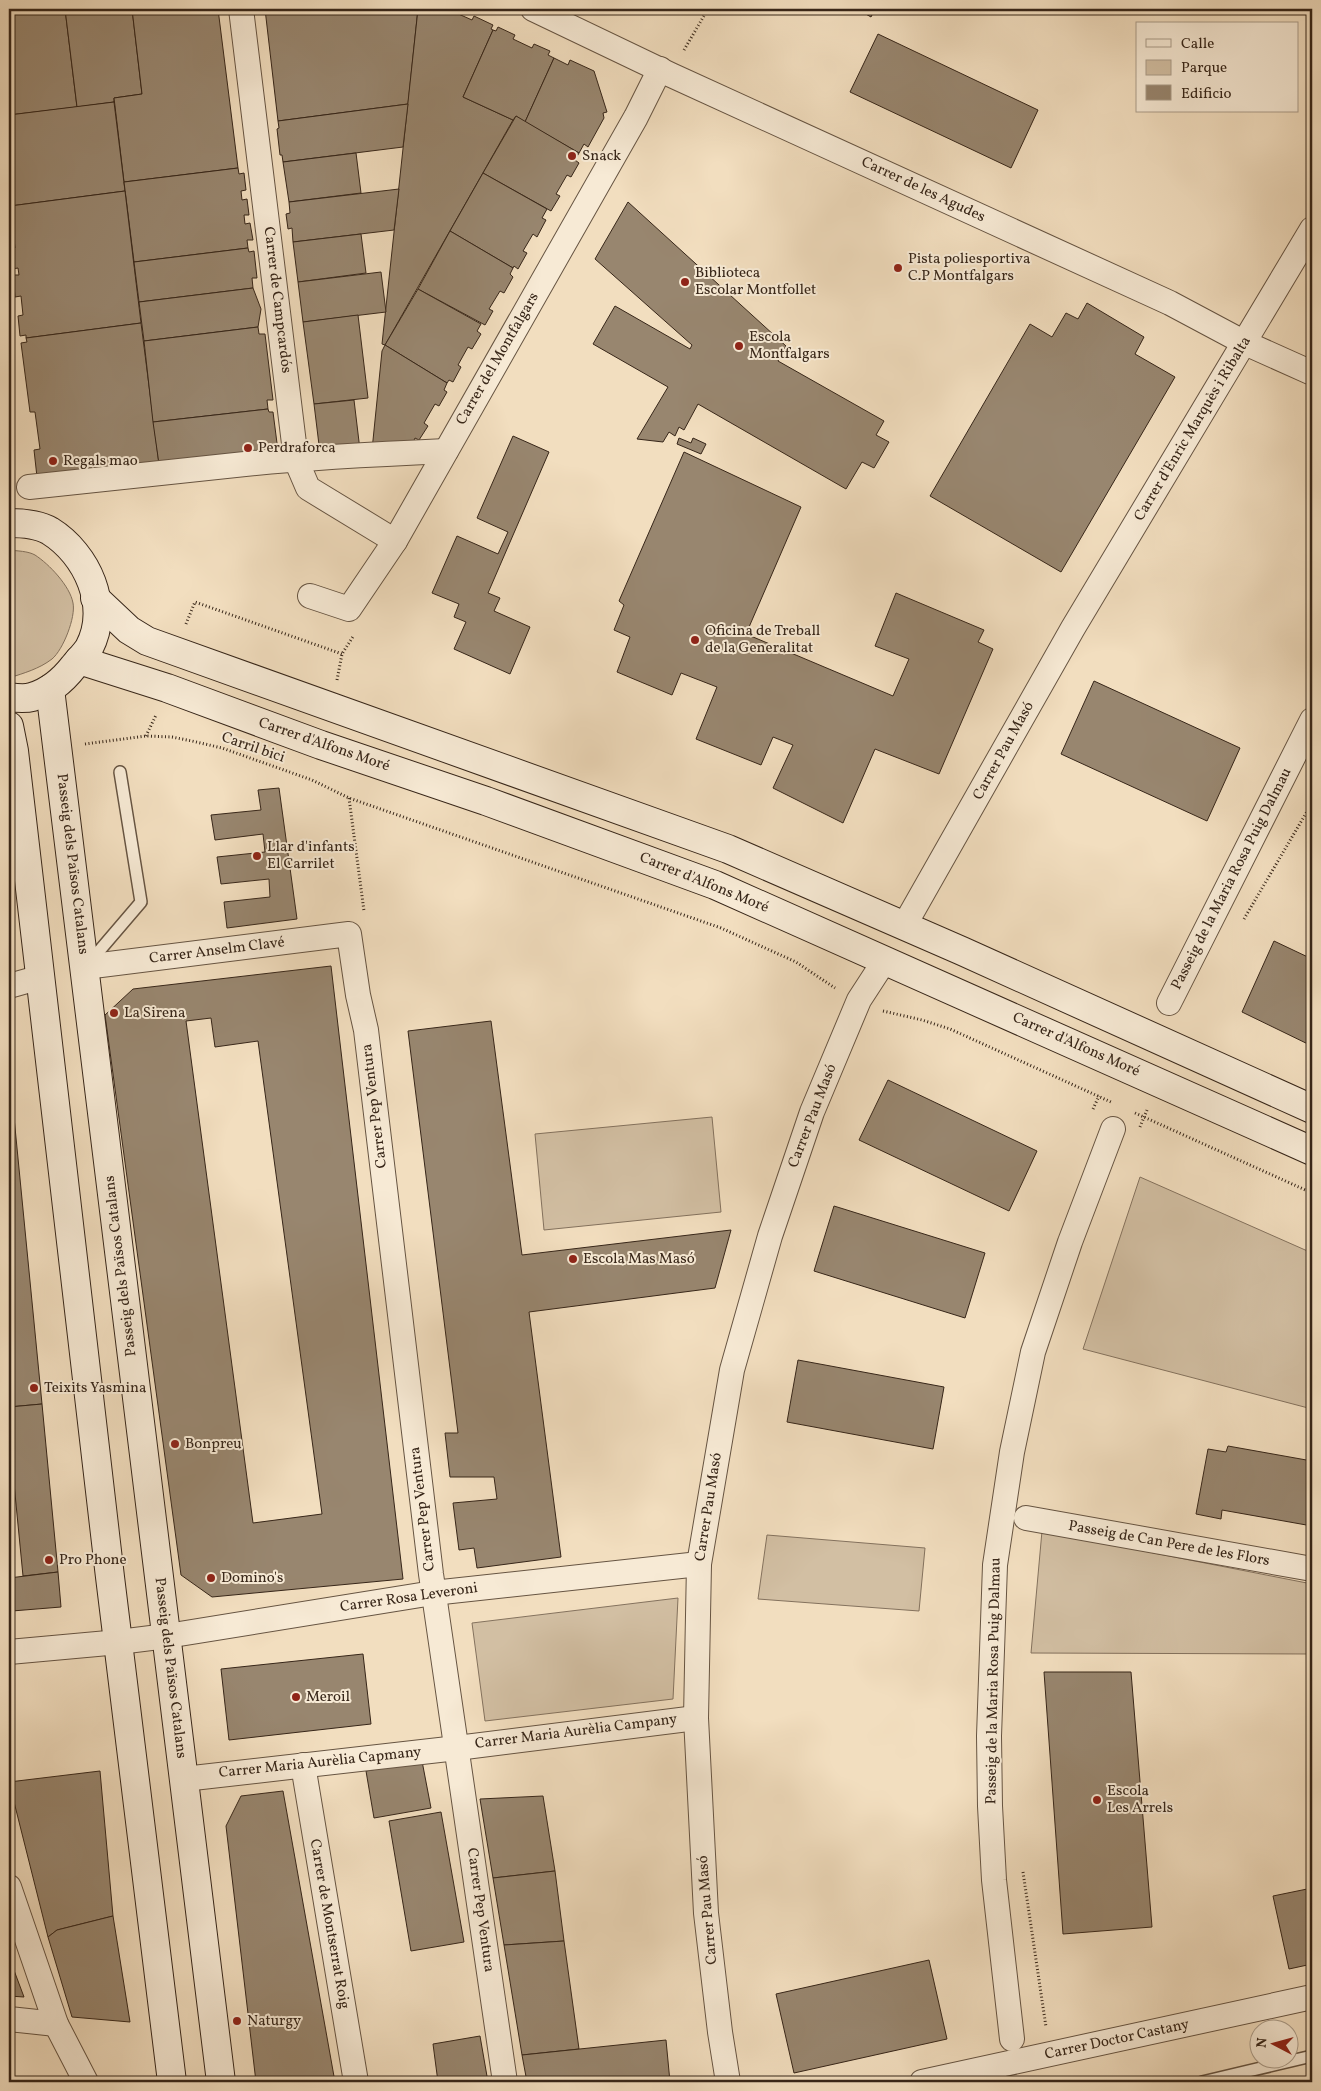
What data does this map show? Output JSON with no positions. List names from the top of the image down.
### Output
{
  "streets": {
    "main road": ["Carrer d'Alfons Moré", "Passeig dels Països Catalans"],
    "street": [
      "Carrer de les Agudes",
      "Carrer de Campcardós",
      "Carrer del Montfalgars",
      "Carrer d'Enric Marquès i Ribalta",
      "Carrer Pau Masó",
      "Passeig de la Maria Rosa Puig Dalmau",
      "Carrer Anselm Clavé",
      "Carrer Pep Ventura",
      "Passeig de Can Pere de les Flors",
      "Carrer Rosa Leveroni",
      "Carrer Maria Aurèlia Campany",
      "Carrer Maria Aurèlia Capmany",
      "Carrer de Montserrat Roig",
      "Carrer Doctor Castany"
    ],
    "path": ["Carril bici"]
  },
  "crossings": [
    ["Carrer de les Agudes", "Carrer del Montfalgars"],
    ["Carrer de les Agudes", "Carrer d'Enric Marquès i Ribalta"],
    ["Carrer de Campcardós", "Carrer del Montfalgars"],
    ["Carrer d'Enric Marquès i Ribalta", "Carrer Pau Masó"],
    ["Carrer d'Alfons Moré", "Carrer Pau Masó"],
    ["Carrer Pau Masó", "Carrer Rosa Leveroni"],
    ["Carrer Pau Masó", "Carrer Maria Aurèlia Campany"],
    ["Passeig dels Països Catalans", "Carrer Anselm Clavé"],
    ["Passeig dels Països Catalans", "Carrer Rosa Leveroni"],
    ["Passeig dels Països Catalans", "Carrer Maria Aurèlia Capmany"],
    ["Carrer Anselm Clavé", "Carrer Pep Ventura"],
    ["Carrer Pep Ventura", "Carrer Rosa Leveroni"],
    ["Carrer Pep Ventura", "Carrer Maria Aurèlia Campany"],
    ["Carrer Pep Ventura", "Carrer Maria Aurèlia Capmany"],
    ["Carrer Maria Aurèlia Campany", "Carrer Maria Aurèlia Capmany"],
    ["Carrer Maria Aurèlia Capmany", "Carrer de Montserrat Roig"]
  ],
  "places": [
    "Snack",
    "Pista poliesportiva C.P Montfalgars",
    "Biblioteca Escolar Montfollet",
    "Escola Montfalgars",
    "Perdraforca",
    "Regals mao",
    "Oficina de Treball de la Generalitat",
    "Llar d'infants El Carrilet",
    "La Sirena",
    "Escola Mas Masó",
    "Teixits Yasmina",
    "Bonpreu",
    "Pro Phone",
    "Domino's",
    "Meroil",
    "Escola Les Arrels",
    "Naturgy"
  ],
  "legend": ["Calle", "Parque", "Edificio"],
  "north": "left"
}
